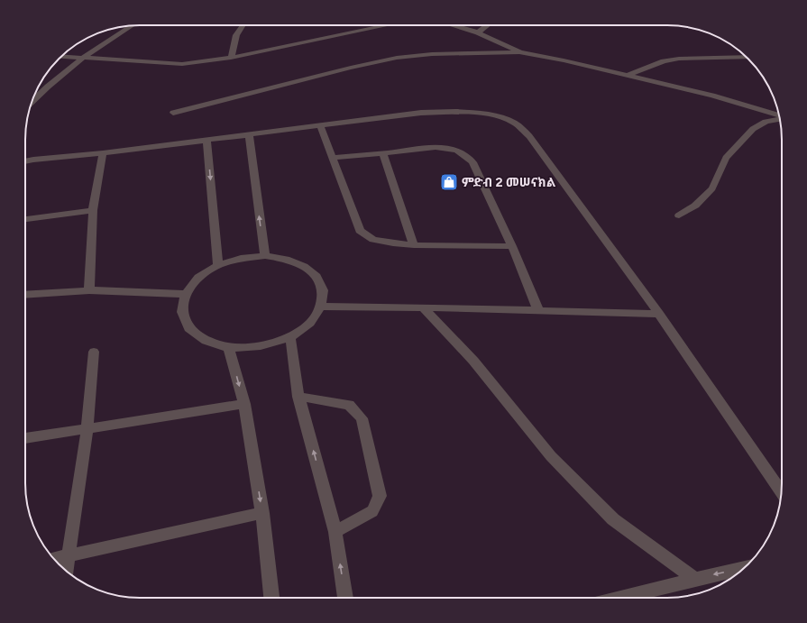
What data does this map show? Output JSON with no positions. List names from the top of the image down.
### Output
{
  "places": {
    "shop": ["ምድብ 2 መሠናክል"]
  }
}
